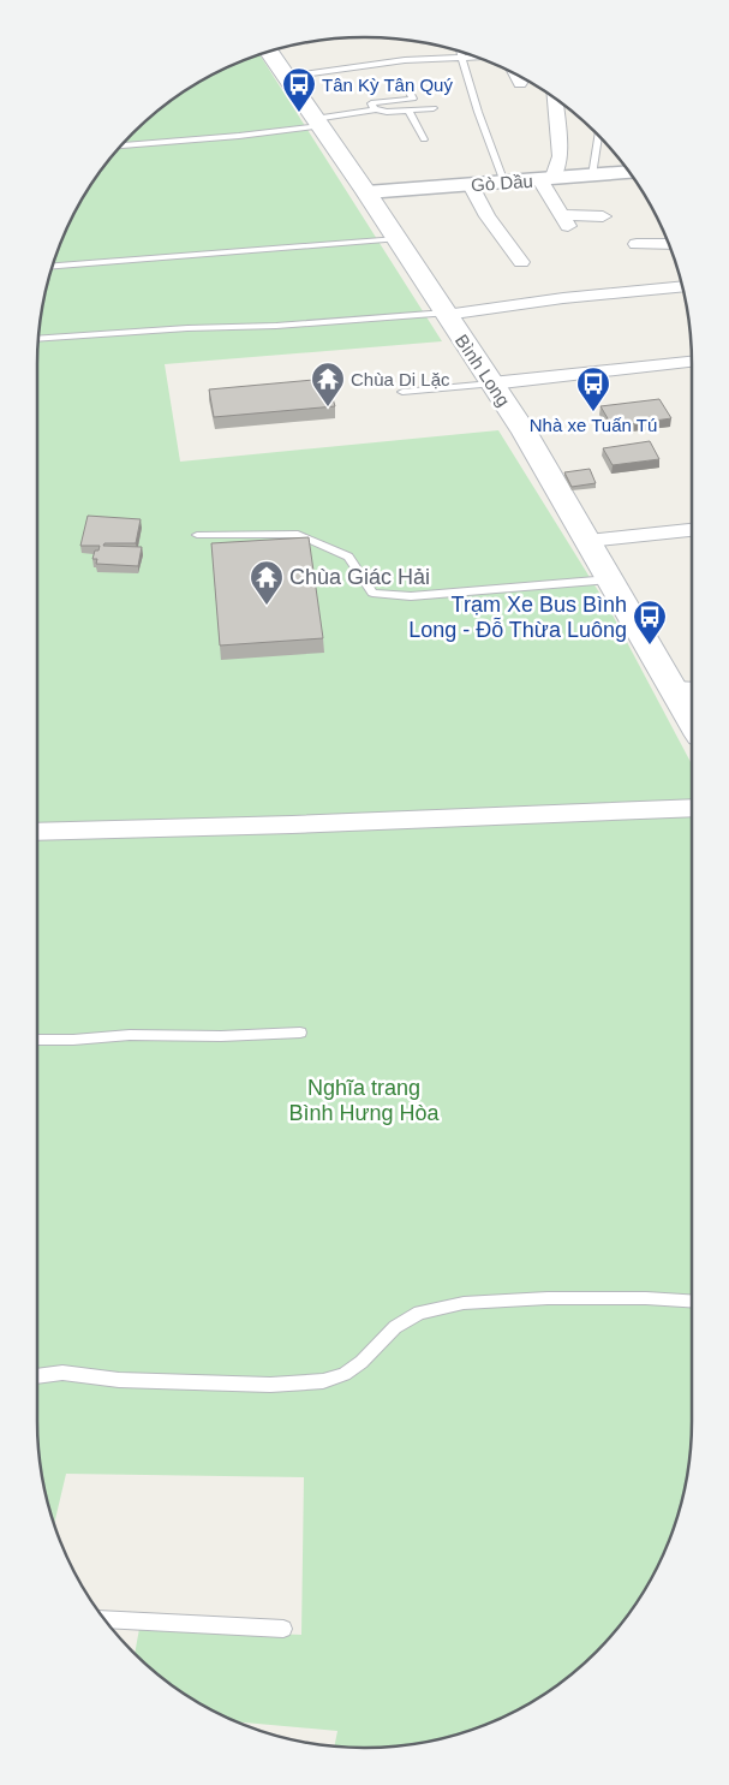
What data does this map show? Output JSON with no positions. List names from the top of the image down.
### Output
{
  "streets": {
    "main road": ["Bình Long"],
    "street": ["Gò Dầu"]
  },
  "crossings": [
    ["Gò Dầu", "Bình Long"]
  ],
  "parks": ["Nghĩa trang Bình Hưng Hòa"],
  "places": {
    "bus stop": ["Tân Kỳ Tân Quý", "Nhà xe Tuấn Tú", "Trạm Xe Bus Bình Long - Đỗ Thừa Luông"],
    "temple": ["Chùa Di Lặc", "Chùa Giác Hải"]
  }
}
